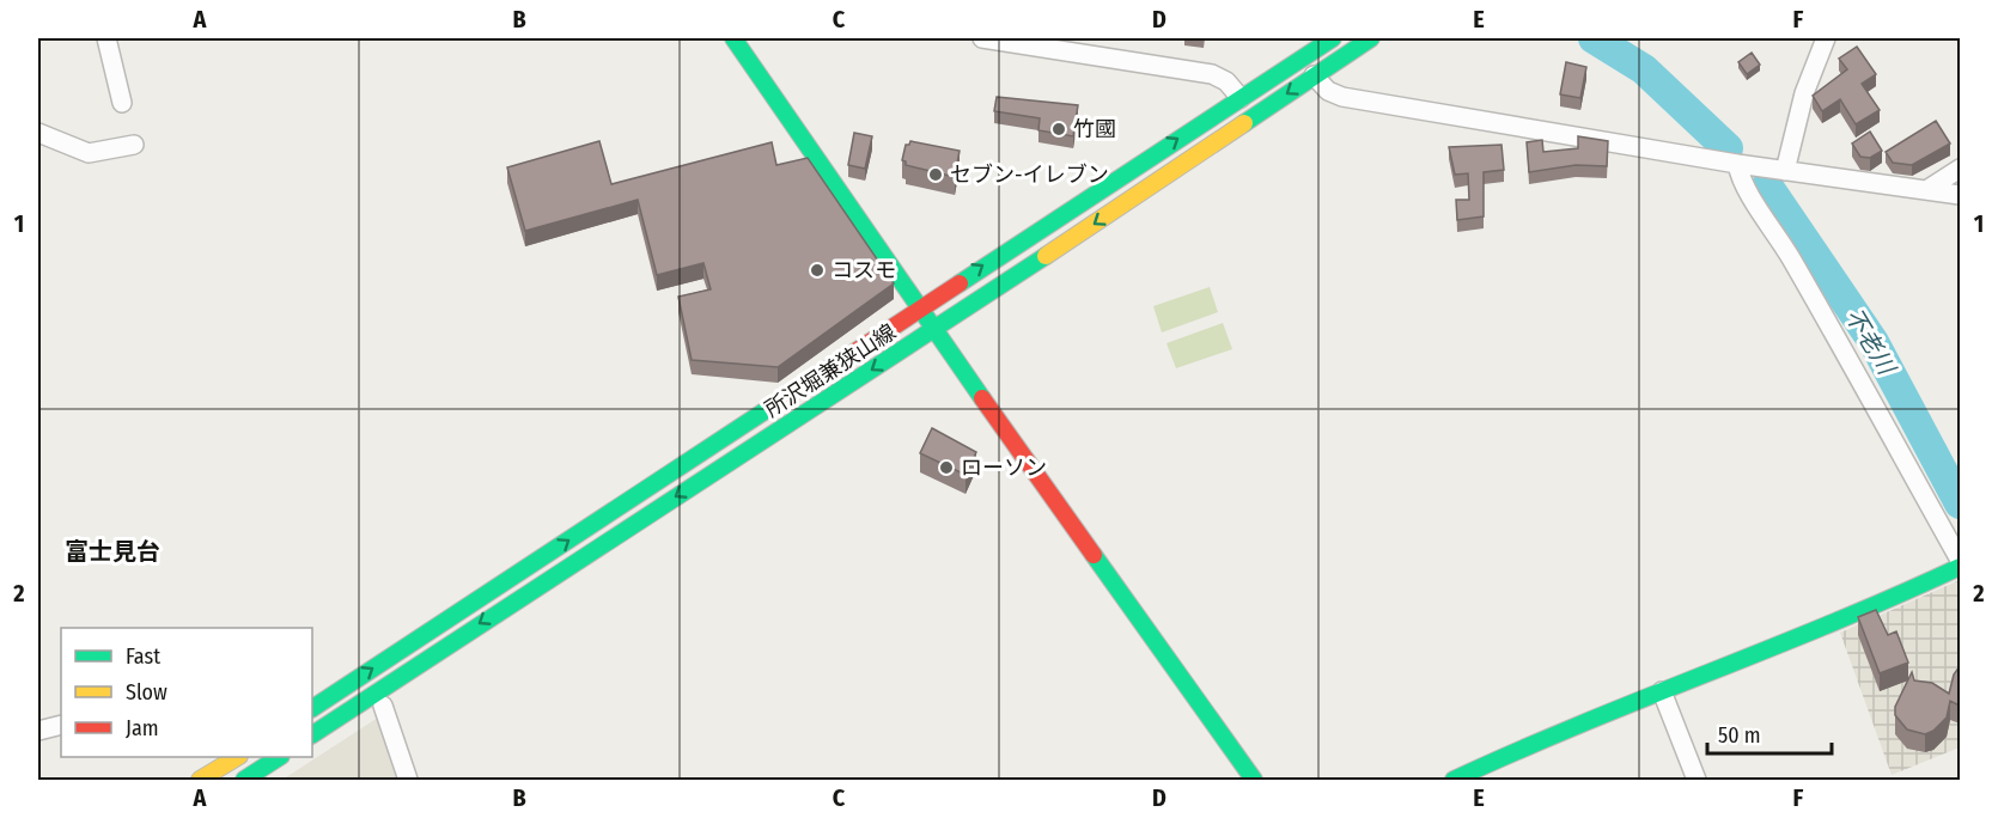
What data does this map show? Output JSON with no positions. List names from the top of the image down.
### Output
{
  "streets": {
    "main road": ["所沢堀兼狭山線"]
  },
  "districts": ["富士見台"],
  "water": ["不老川"],
  "places": [
    "竹國",
    "セブン-イレブン",
    "コスモ",
    "ローソン"
  ],
  "legend": ["Fast", "Slow", "Jam"],
  "scale_bar": "50 m",
  "grid": {
    "columns": [
      "A",
      "B",
      "C",
      "D",
      "E",
      "F"
    ],
    "rows": ["1", "2"]
  }
}
